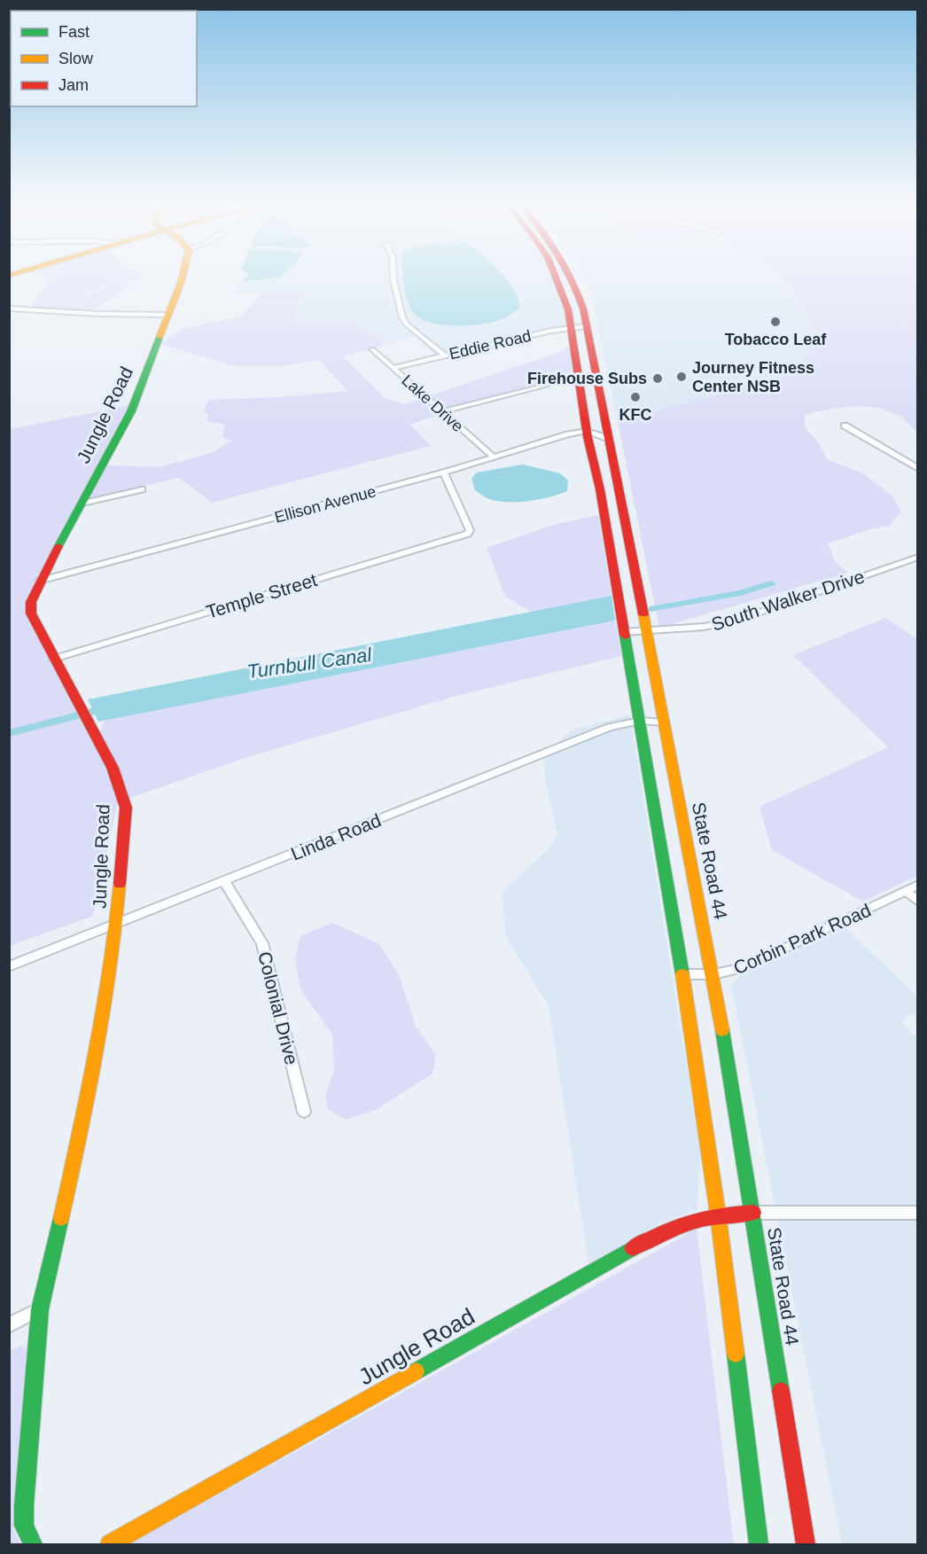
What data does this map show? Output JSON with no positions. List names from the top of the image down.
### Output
{
  "streets": {
    "main road": ["Jungle Road", "State Road 44"],
    "street": [
      "Eddie Road",
      "Lake Drive",
      "Ellison Avenue",
      "Temple Street",
      "South Walker Drive",
      "Linda Road",
      "Corbin Park Road",
      "Colonial Drive"
    ]
  },
  "crossings": [
    ["Eddie Road", "Lake Drive"],
    ["Eddie Road", "State Road 44"],
    ["Lake Drive", "Ellison Avenue"],
    ["Jungle Road", "Ellison Avenue"],
    ["Jungle Road", "Temple Street"],
    ["Jungle Road", "Linda Road"],
    ["Jungle Road", "State Road 44"],
    ["Ellison Avenue", "Temple Street"],
    ["Ellison Avenue", "State Road 44"],
    ["South Walker Drive", "State Road 44"],
    ["Linda Road", "State Road 44"],
    ["Linda Road", "Colonial Drive"],
    ["State Road 44", "Corbin Park Road"]
  ],
  "water": ["Turnbull Canal"],
  "places": [
    "Tobacco Leaf",
    "Journey Fitness Center NSB",
    "Firehouse Subs",
    "KFC"
  ],
  "legend": ["Fast", "Slow", "Jam"]
}
